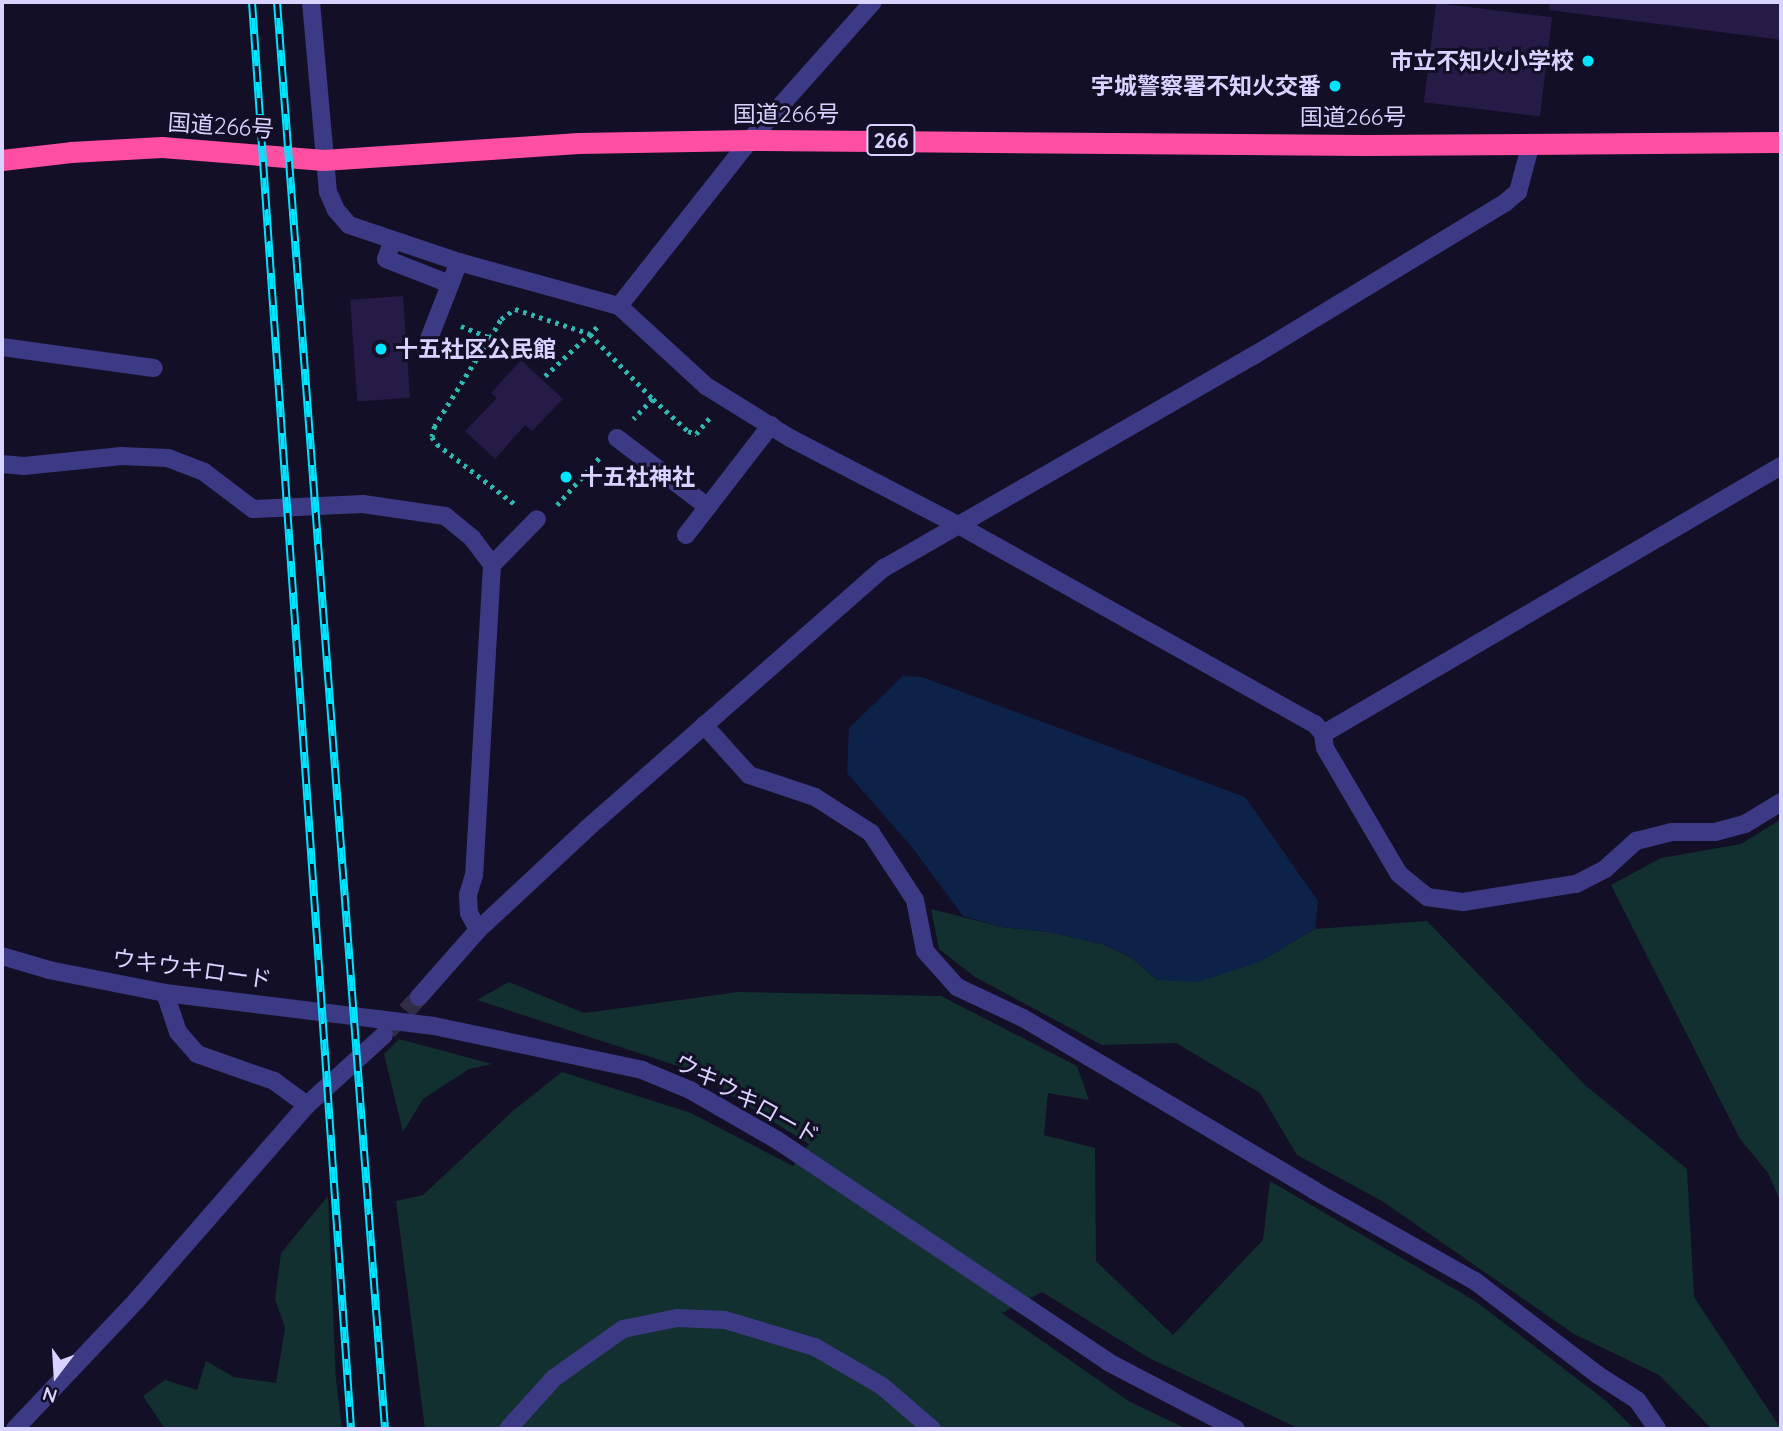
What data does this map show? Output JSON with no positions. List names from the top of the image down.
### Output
{
  "streets": {
    "highway": ["国道266号", "266"],
    "street": ["ウキウキロード"]
  },
  "places": [
    "市立不知火小学校",
    "宇城警察署不知火交番",
    "十五社区公民館",
    "十五社神社"
  ],
  "north": "bottom"
}
